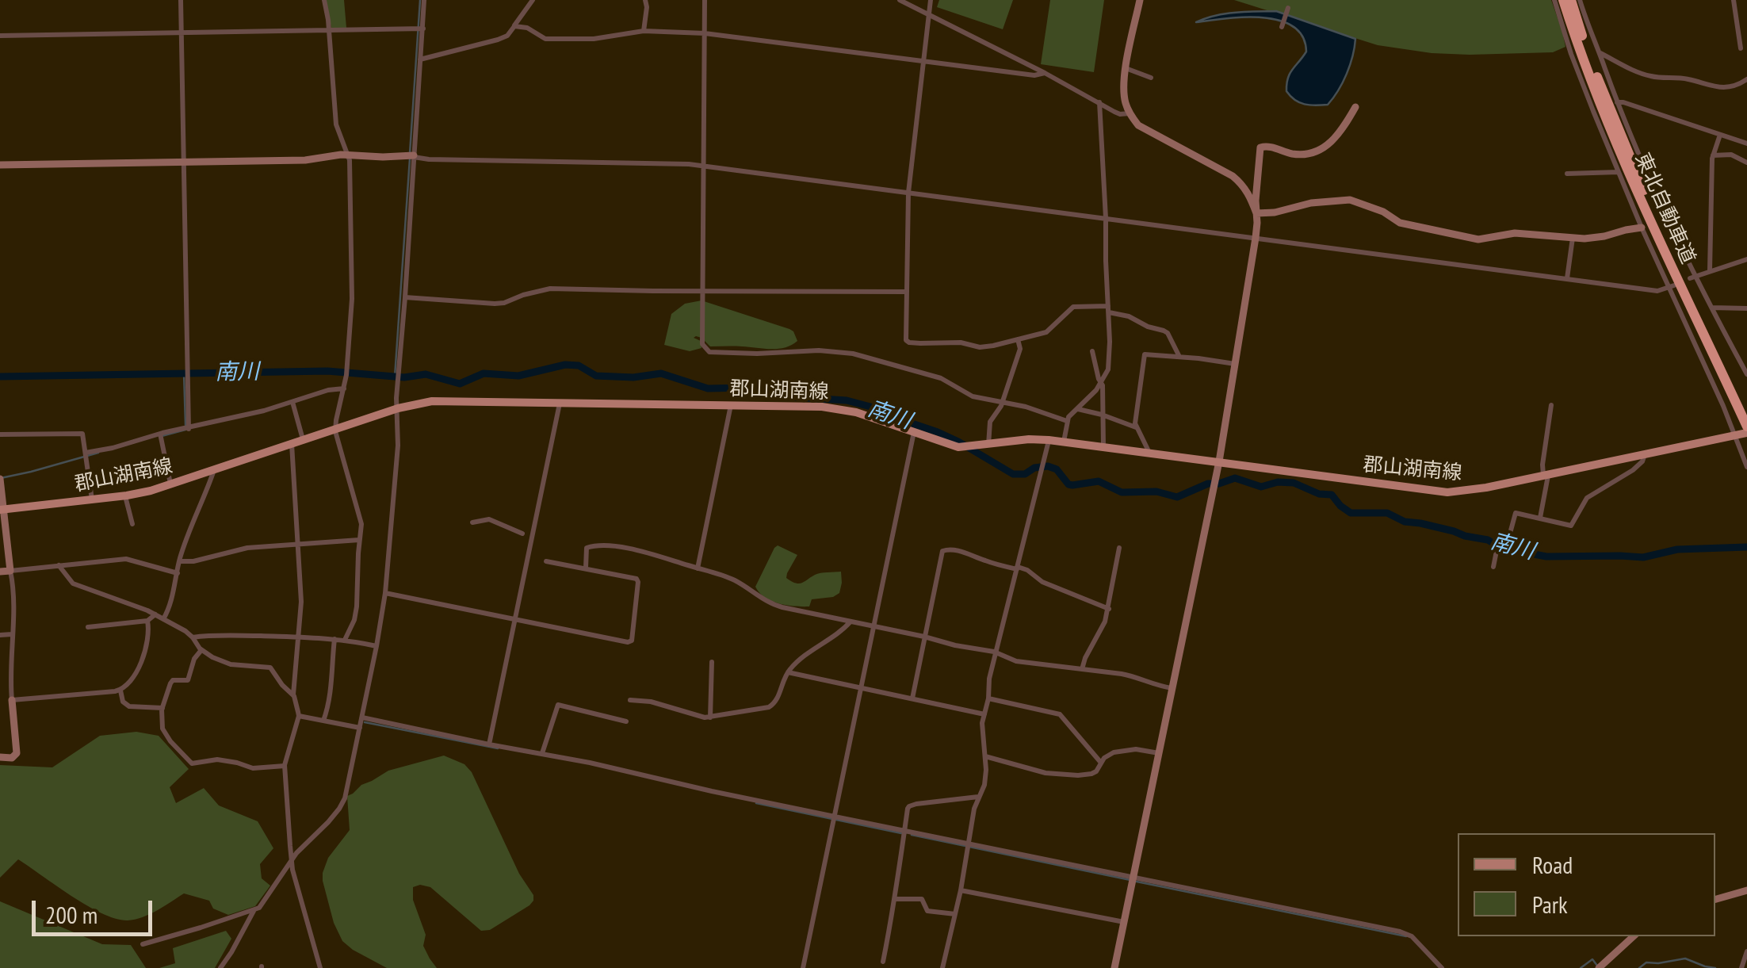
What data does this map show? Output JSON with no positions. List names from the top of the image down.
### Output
{
  "streets": {
    "highway": ["東北自動車道"],
    "main road": ["郡山湖南線"]
  },
  "water": ["南川"],
  "legend": ["Road", "Park"],
  "scale_bar": "200 m"
}
